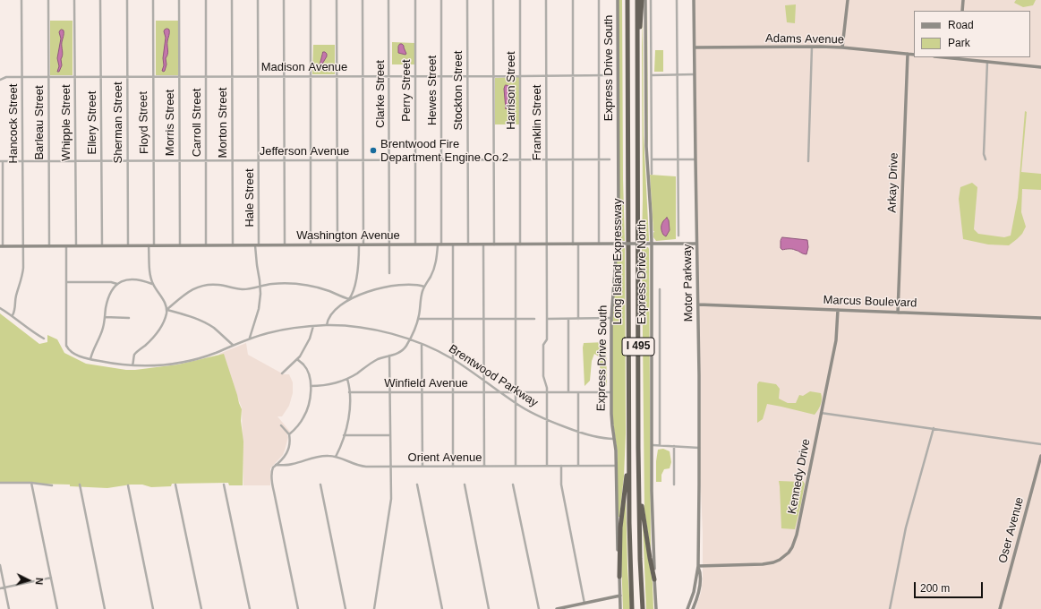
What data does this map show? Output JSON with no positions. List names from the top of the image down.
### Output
{
  "streets": {
    "highway": ["Long Island Expressway", "I 495"],
    "street": [
      "Adams Avenue",
      "Madison Avenue",
      "Express Drive South",
      "Perry Street",
      "Hewes Street",
      "Stockton Street",
      "Harrison Street",
      "Clarke Street",
      "Barleau Street",
      "Whipple Street",
      "Ellery Street",
      "Sherman Street",
      "Floyd Street",
      "Morris Street",
      "Carroll Street",
      "Morton Street",
      "Franklin Street",
      "Hancock Street",
      "Jefferson Avenue",
      "Arkay Drive",
      "Hale Street",
      "Washington Avenue",
      "Express Drive North",
      "Motor Parkway",
      "Marcus Boulevard",
      "Brentwood Parkway",
      "Winfield Avenue",
      "Orient Avenue",
      "Kennedy Drive",
      "Oser Avenue"
    ]
  },
  "crossings": [
    ["Adams Avenue", "Arkay Drive"],
    ["Adams Avenue", "Motor Parkway"],
    ["Madison Avenue", "Perry Street"],
    ["Madison Avenue", "Hewes Street"],
    ["Madison Avenue", "Stockton Street"],
    ["Madison Avenue", "Harrison Street"],
    ["Madison Avenue", "Clarke Street"],
    ["Madison Avenue", "Barleau Street"],
    ["Madison Avenue", "Whipple Street"],
    ["Madison Avenue", "Ellery Street"],
    ["Madison Avenue", "Sherman Street"],
    ["Madison Avenue", "Floyd Street"],
    ["Madison Avenue", "Morris Street"],
    ["Madison Avenue", "Carroll Street"],
    ["Madison Avenue", "Morton Street"],
    ["Madison Avenue", "Franklin Street"],
    ["Madison Avenue", "Hancock Street"],
    ["Madison Avenue", "Hale Street"],
    ["Express Drive South", "Washington Avenue"],
    ["Express Drive South", "Brentwood Parkway"],
    ["Express Drive South", "Winfield Avenue"],
    ["Express Drive South", "Orient Avenue"],
    ["Perry Street", "Jefferson Avenue"],
    ["Perry Street", "Washington Avenue"],
    ["Hewes Street", "Jefferson Avenue"],
    ["Hewes Street", "Washington Avenue"],
    ["Hewes Street", "Brentwood Parkway"],
    ["Stockton Street", "Jefferson Avenue"],
    ["Stockton Street", "Washington Avenue"],
    ["Harrison Street", "Jefferson Avenue"],
    ["Harrison Street", "Washington Avenue"],
    ["Clarke Street", "Jefferson Avenue"],
    ["Clarke Street", "Washington Avenue"],
    ["Barleau Street", "Jefferson Avenue"],
    ["Barleau Street", "Washington Avenue"],
    ["Whipple Street", "Jefferson Avenue"],
    ["Whipple Street", "Washington Avenue"],
    ["Ellery Street", "Jefferson Avenue"],
    ["Ellery Street", "Washington Avenue"],
    ["Sherman Street", "Jefferson Avenue"],
    ["Sherman Street", "Washington Avenue"],
    ["Floyd Street", "Jefferson Avenue"],
    ["Floyd Street", "Washington Avenue"],
    ["Morris Street", "Jefferson Avenue"],
    ["Morris Street", "Washington Avenue"],
    ["Carroll Street", "Jefferson Avenue"],
    ["Carroll Street", "Washington Avenue"],
    ["Morton Street", "Jefferson Avenue"],
    ["Morton Street", "Washington Avenue"],
    ["Franklin Street", "Jefferson Avenue"],
    ["Franklin Street", "Washington Avenue"],
    ["Franklin Street", "Brentwood Parkway"],
    ["Franklin Street", "Winfield Avenue"],
    ["Franklin Street", "Orient Avenue"],
    ["Hancock Street", "Jefferson Avenue"],
    ["Hancock Street", "Washington Avenue"],
    ["Jefferson Avenue", "Hale Street"],
    ["Arkay Drive", "Marcus Boulevard"],
    ["Hale Street", "Washington Avenue"],
    ["Hale Street", "Brentwood Parkway"],
    ["Washington Avenue", "Express Drive North"],
    ["Washington Avenue", "Motor Parkway"],
    ["Motor Parkway", "Marcus Boulevard"],
    ["Motor Parkway", "Kennedy Drive"],
    ["Marcus Boulevard", "Kennedy Drive"],
    ["Brentwood Parkway", "Winfield Avenue"]
  ],
  "places": ["Brentwood Fire Department Engine Co 2"],
  "legend": ["Road", "Park"],
  "scale_bar": "200 m",
  "north": "right"
}
